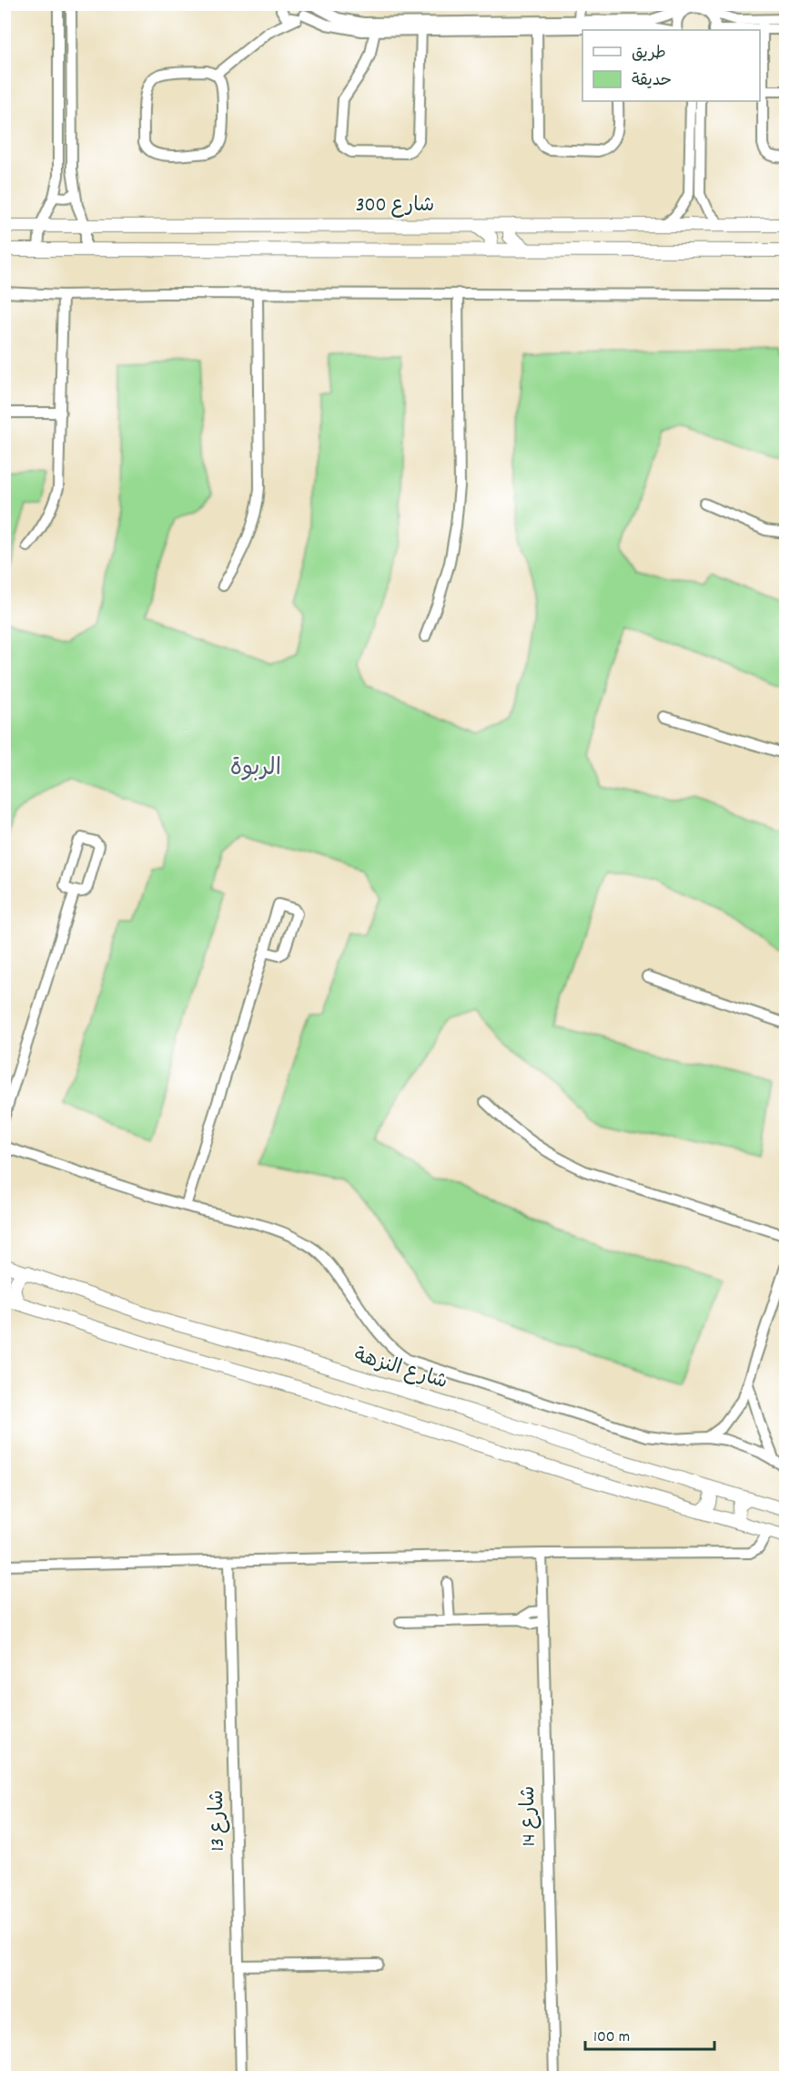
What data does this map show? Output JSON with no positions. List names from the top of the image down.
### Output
{
  "streets": {
    "main road": ["شارع 300", "شارع النزهة"],
    "street": ["شارع 14", "شارع 13"]
  },
  "districts": ["الربوة"],
  "legend": ["طريق", "حديقة"],
  "scale_bar": "100 m"
}
